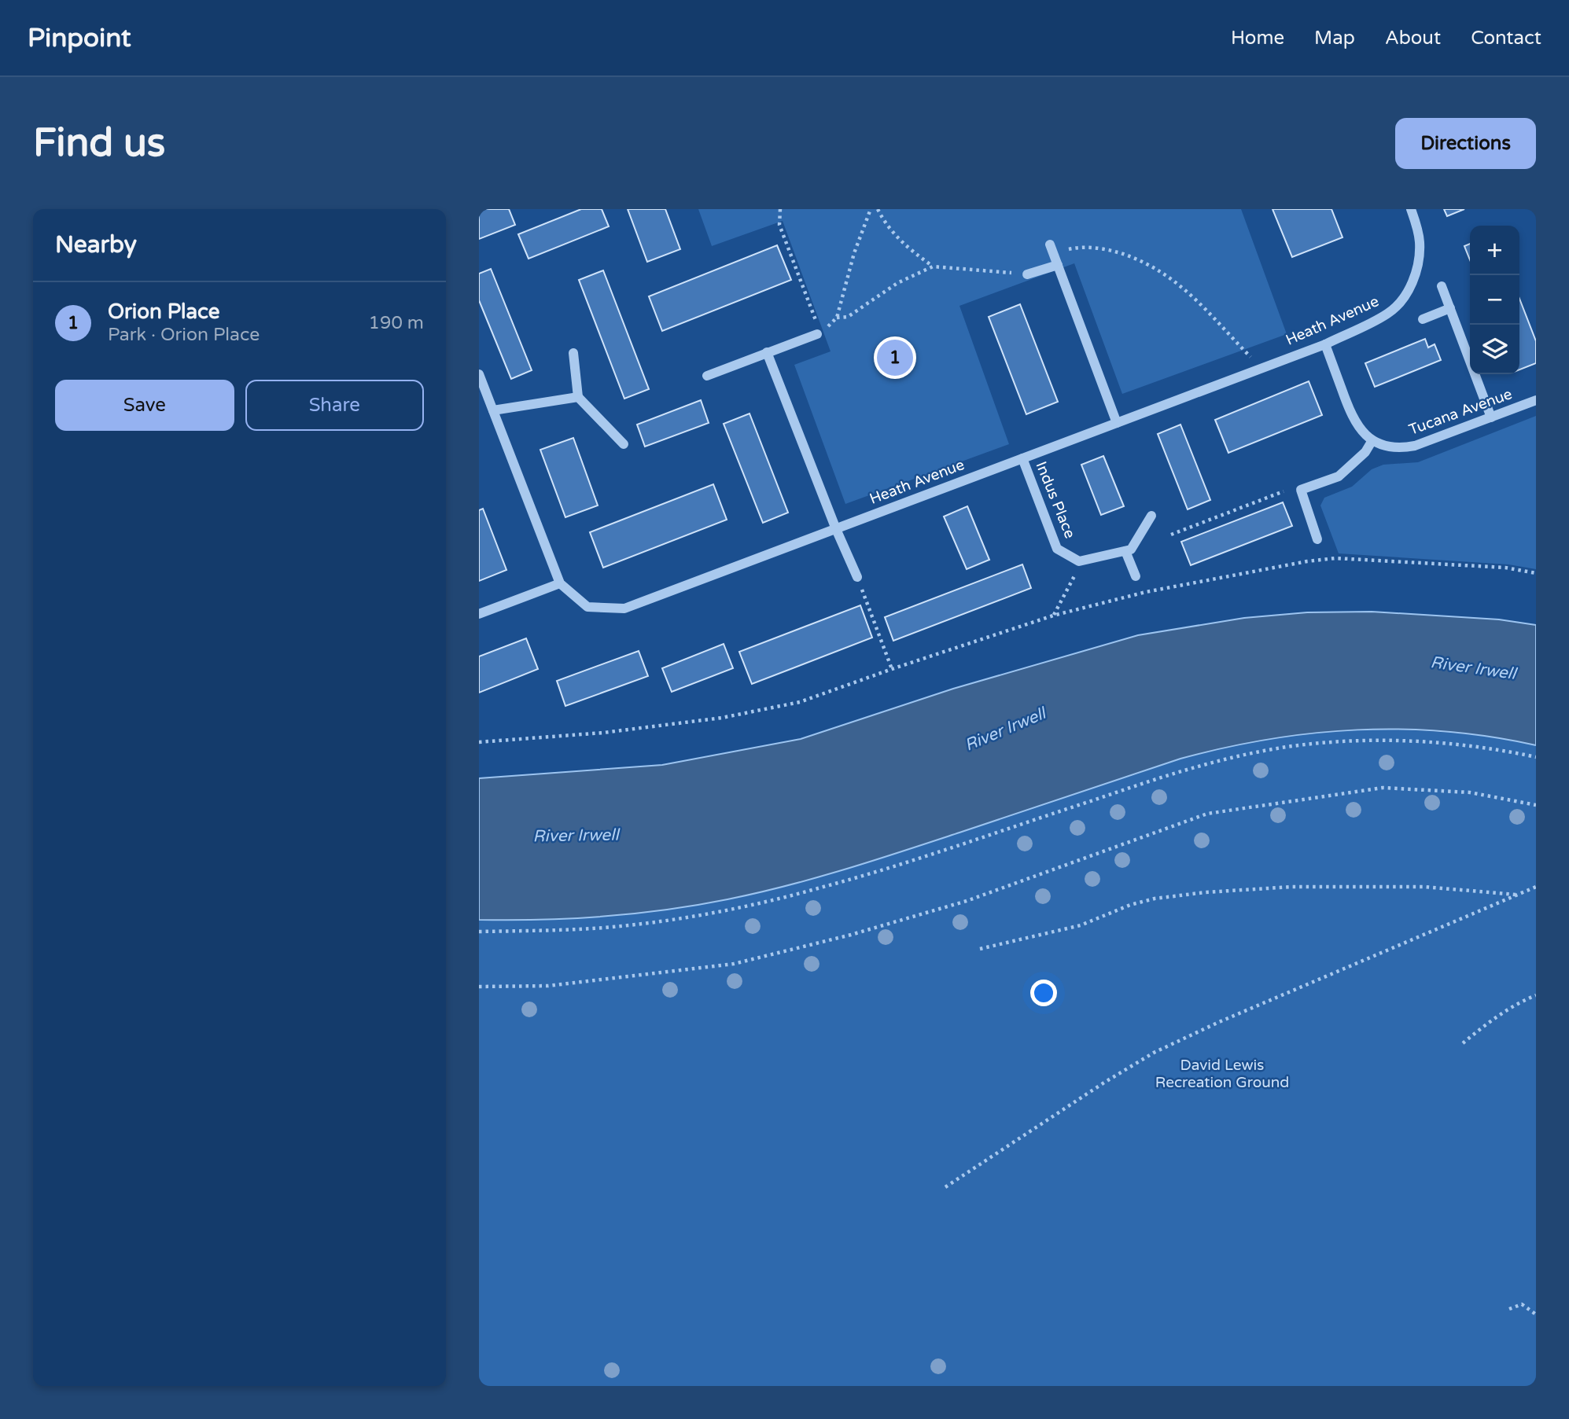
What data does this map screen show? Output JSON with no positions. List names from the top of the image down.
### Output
{
  "streets": {
    "street": ["Heath Avenue", "Tucana Avenue", "Indus Place"]
  },
  "crossings": [
    ["Heath Avenue", "Tucana Avenue"],
    ["Heath Avenue", "Indus Place"]
  ],
  "water": ["River Irwell"],
  "parks": ["David Lewis Recreation Ground"],
  "page": {
    "header": "Pinpoint",
    "nav": [
      "Home",
      "Map",
      "About",
      "Contact"
    ],
    "buttons": [
      "Directions",
      ["Save", "Share"]
    ],
    "title": "Find us",
    "heading": "Nearby",
    "map_buttons": ["+", "−"],
    "list": [
      {
        "mark": "1",
        "name": "Orion Place",
        "note": "Park · Orion Place",
        "value": "190 m"
      }
    ],
    "pins": "1"
  }
}
